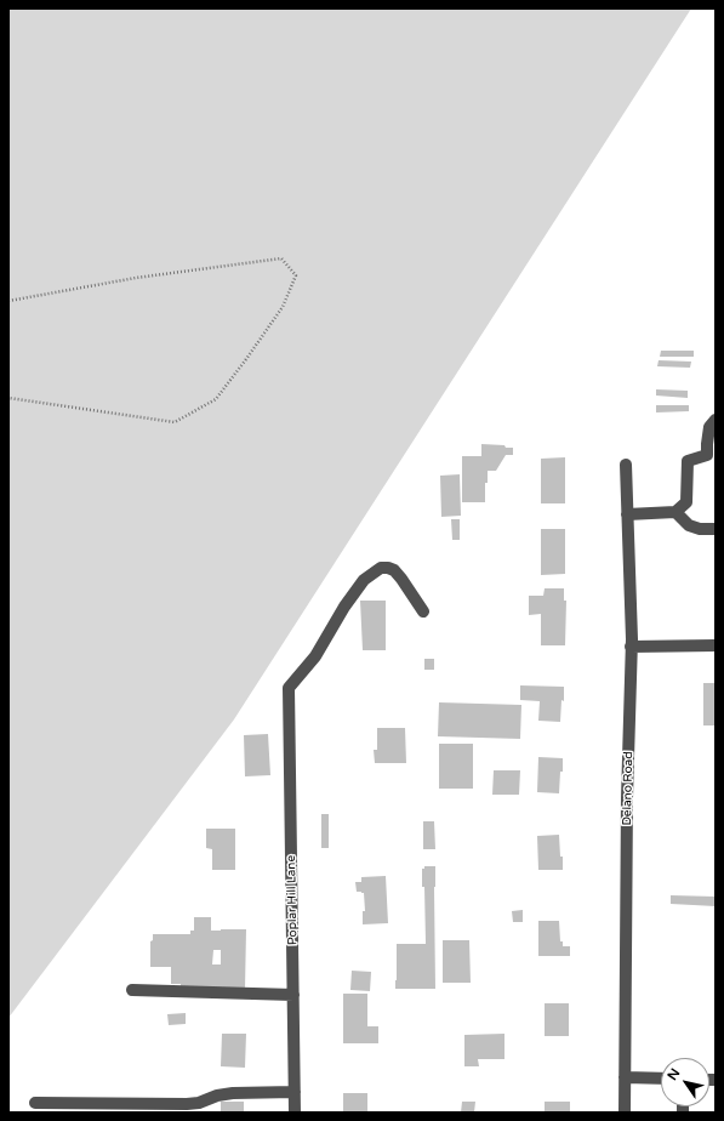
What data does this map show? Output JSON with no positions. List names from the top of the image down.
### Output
{
  "streets": {
    "street": ["Delano Road", "Poplar Hill Lane"]
  },
  "north": "top left"
}
